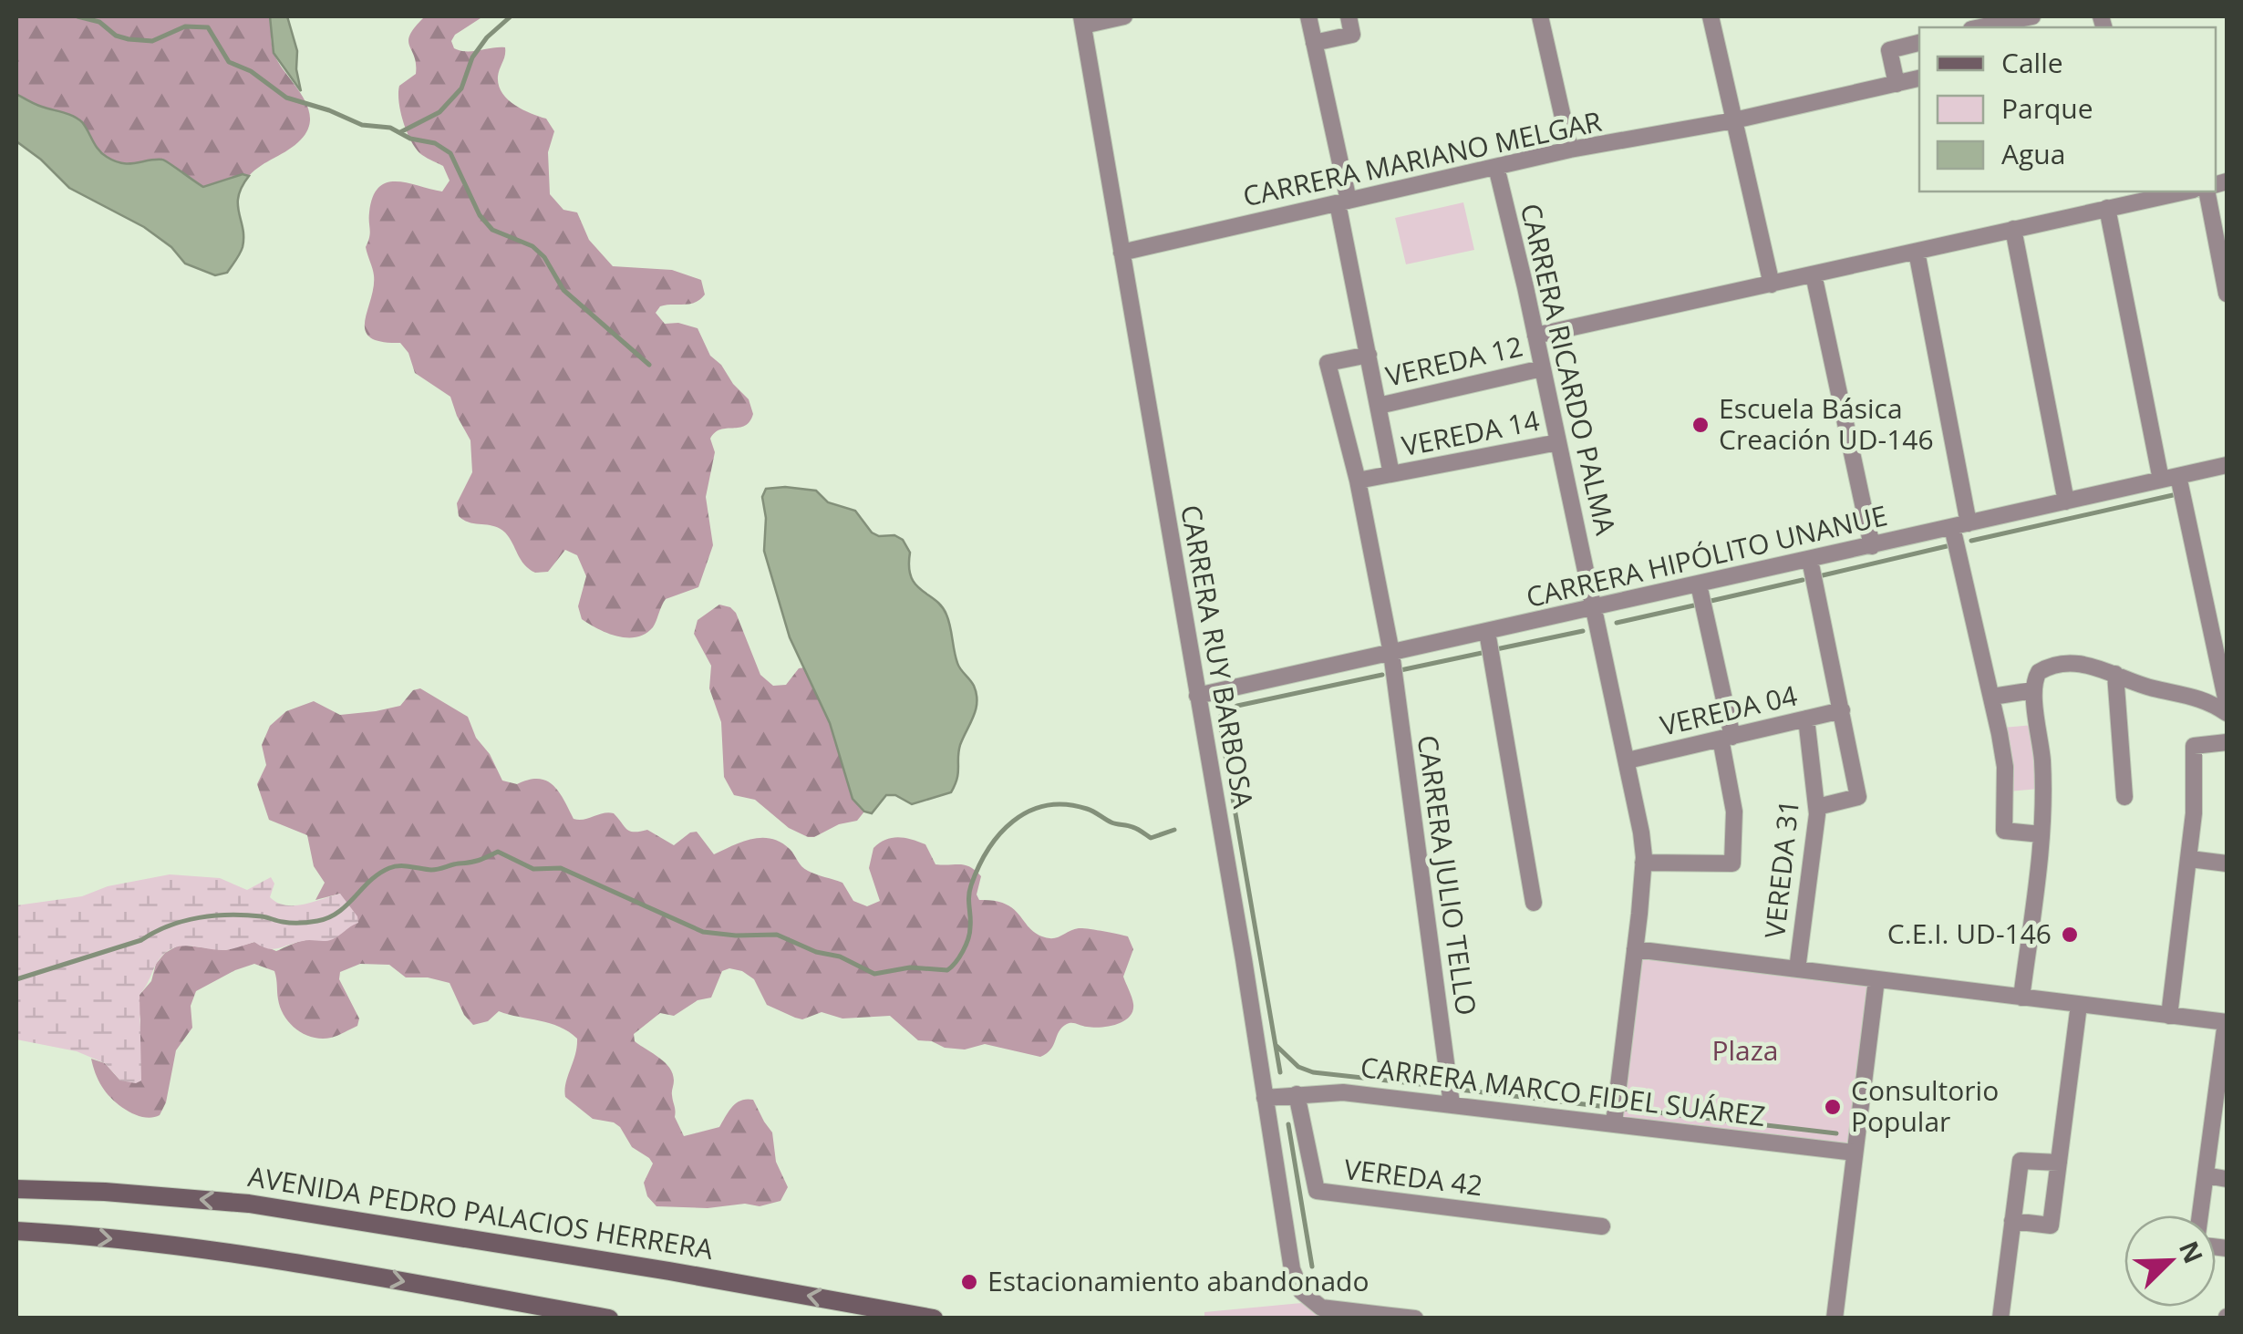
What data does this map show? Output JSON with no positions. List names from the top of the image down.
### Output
{
  "streets": {
    "main road": ["AVENIDA PEDRO PALACIOS HERRERA"],
    "street": [
      "CARRERA MARIANO MELGAR",
      "VEREDA 12",
      "CARRERA RICARDO PALMA",
      "VEREDA 14",
      "CARRERA HIPÓLITO UNANUE",
      "CARRERA RUY BARBOSA",
      "VEREDA 04",
      "VEREDA 31",
      "CARRERA JULIO TELLO",
      "CARRERA MARCO FIDEL SUÁREZ",
      "VEREDA 42"
    ]
  },
  "crossings": [
    ["CARRERA MARIANO MELGAR", "CARRERA RICARDO PALMA"],
    ["CARRERA MARIANO MELGAR", "CARRERA RUY BARBOSA"],
    ["VEREDA 12", "CARRERA RICARDO PALMA"],
    ["CARRERA RICARDO PALMA", "VEREDA 14"],
    ["CARRERA RICARDO PALMA", "CARRERA HIPÓLITO UNANUE"],
    ["CARRERA RICARDO PALMA", "VEREDA 04"],
    ["CARRERA RICARDO PALMA", "CARRERA MARCO FIDEL SUÁREZ"],
    ["VEREDA 14", "CARRERA JULIO TELLO"],
    ["CARRERA HIPÓLITO UNANUE", "CARRERA RUY BARBOSA"],
    ["CARRERA HIPÓLITO UNANUE", "CARRERA JULIO TELLO"],
    ["CARRERA RUY BARBOSA", "CARRERA MARCO FIDEL SUÁREZ"],
    ["VEREDA 04", "VEREDA 31"],
    ["CARRERA JULIO TELLO", "CARRERA MARCO FIDEL SUÁREZ"],
    ["CARRERA MARCO FIDEL SUÁREZ", "VEREDA 42"]
  ],
  "parks": ["Plaza"],
  "places": [
    "Escuela Básica Creación UD-146",
    "C.E.I. UD-146",
    "Consultorio Popular",
    "Estacionamiento abandonado"
  ],
  "legend": ["Calle", "Parque", "Agua"],
  "north": "top right"
}
